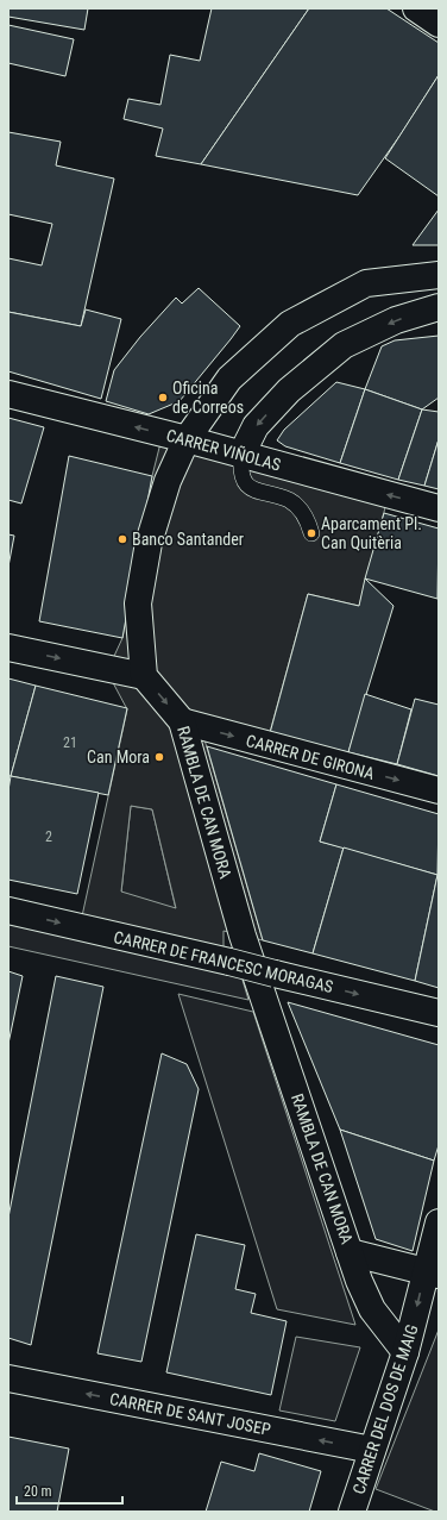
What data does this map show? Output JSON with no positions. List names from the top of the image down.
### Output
{
  "streets": {
    "street": [
      "CARRER VIÑOLAS",
      "CARRER DE GIRONA",
      "RAMBLA DE CAN MORA",
      "CARRER DE FRANCESC MORAGAS",
      "CARRER DEL DOS DE MAIG",
      "CARRER DE SANT JOSEP"
    ]
  },
  "crossings": [
    ["CARRER DE GIRONA", "RAMBLA DE CAN MORA"],
    ["RAMBLA DE CAN MORA", "CARRER DEL DOS DE MAIG"],
    ["CARRER DEL DOS DE MAIG", "CARRER DE SANT JOSEP"]
  ],
  "one_way": [
    "CARRER VIÑOLAS",
    "CARRER DE GIRONA",
    "CARRER DE FRANCESC MORAGAS",
    "CARRER DE SANT JOSEP"
  ],
  "places": [
    "Oficina de Correos",
    "Aparcament Pl. Can Quitèria",
    "Banco Santander",
    "Can Mora"
  ],
  "house_numbers": ["21", "2"],
  "scale_bar": "20 m"
}
